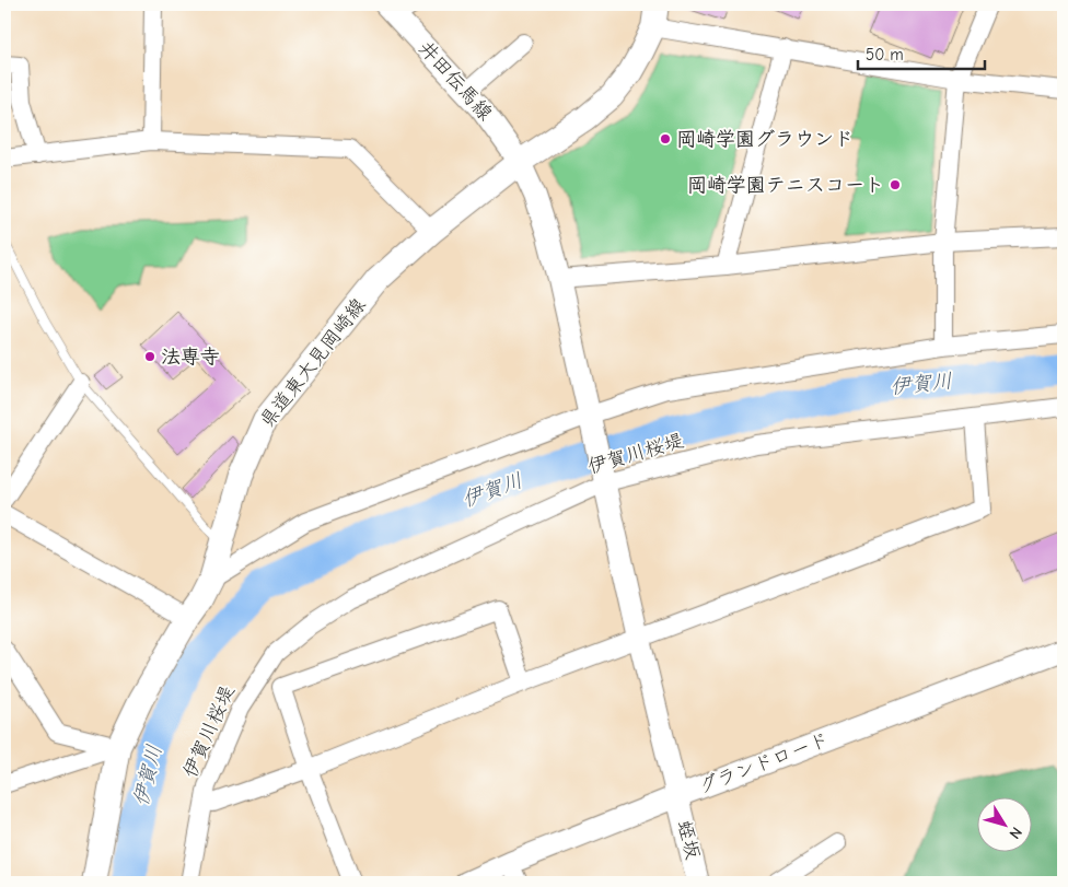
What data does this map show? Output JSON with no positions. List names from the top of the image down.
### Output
{
  "streets": {
    "main road": ["県道東大見岡崎線"],
    "street": [
      "井田伝馬線",
      "伊賀川桜堤",
      "グランドロード",
      "蛭坂"
    ]
  },
  "crossings": [
    ["井田伝馬線", "県道東大見岡崎線"],
    ["井田伝馬線", "伊賀川桜堤"],
    ["井田伝馬線", "蛭坂"],
    ["伊賀川桜堤", "蛭坂"],
    ["グランドロード", "蛭坂"]
  ],
  "water": ["伊賀川"],
  "places": ["岡崎学園グラウンド", "岡崎学園テニスコート", "法専寺"],
  "scale_bar": "50 m",
  "north": "bottom right"
}
